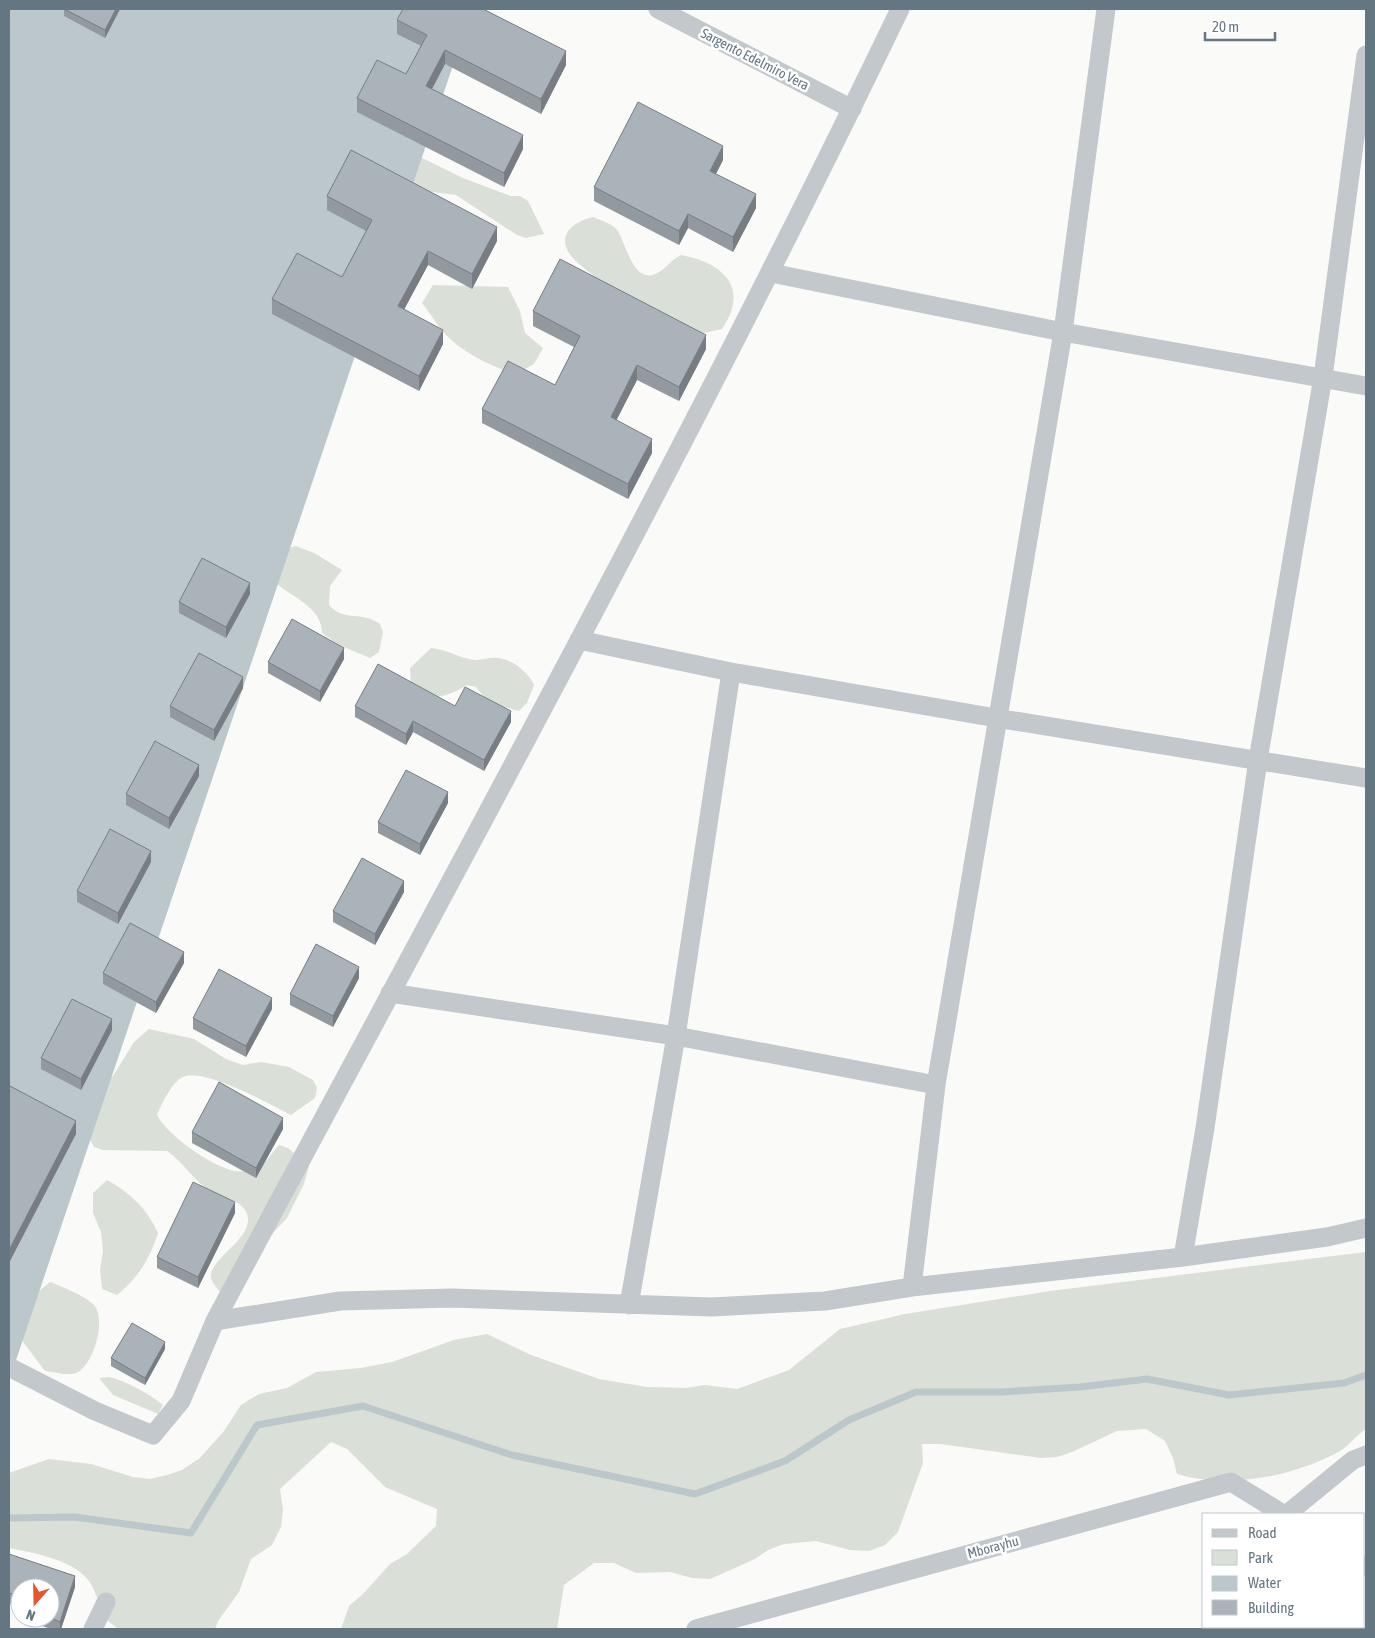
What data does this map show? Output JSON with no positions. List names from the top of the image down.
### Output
{
  "streets": {
    "street": ["Sargento Edelmiro Vera", "Mborayhu"]
  },
  "legend": [
    "Road",
    "Park",
    "Water",
    "Building"
  ],
  "scale_bar": "20 m",
  "north": "bottom"
}
